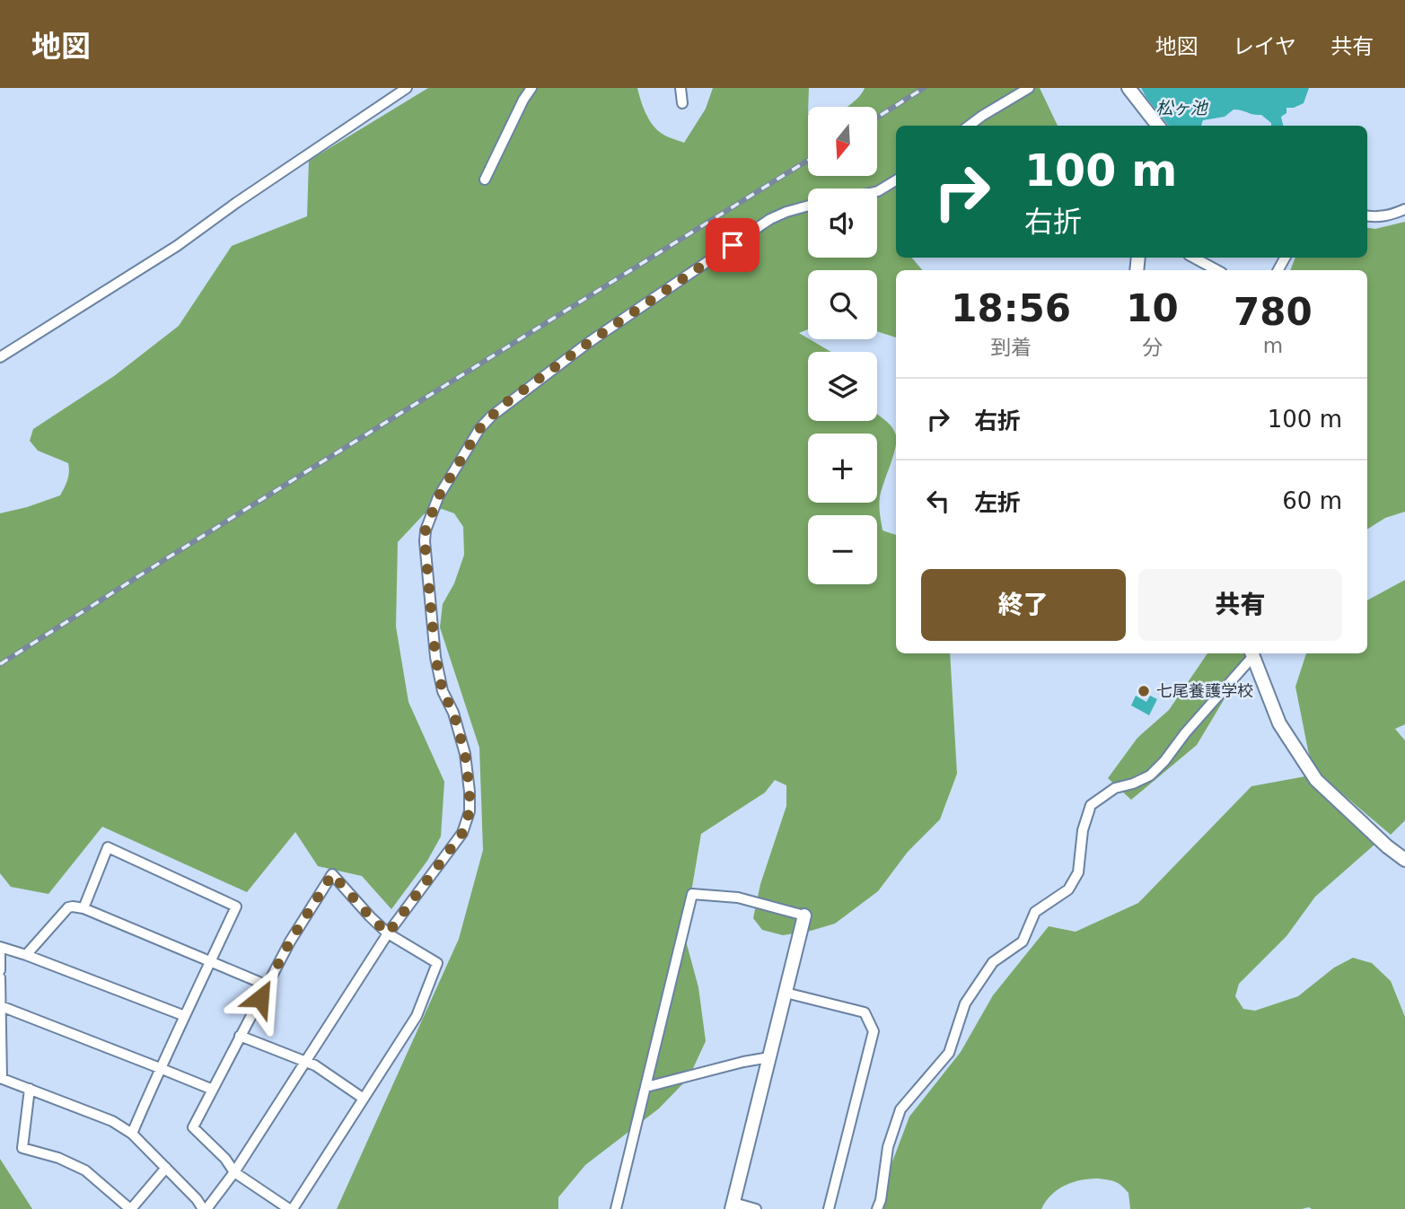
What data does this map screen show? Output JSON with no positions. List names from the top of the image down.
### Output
{
  "water": ["松ヶ池"],
  "places": ["七尾養護学校"],
  "north": "bottom",
  "page": {
    "header": "地図",
    "nav": ["地図", "レイヤ", "共有"],
    "map_buttons": ["+", "−"],
    "turn": ["100 m", "右折"],
    "eta": [
      "18:56",
      "到着",
      "10",
      "分",
      "780",
      "m"
    ],
    "list": [
      {
        "name": "右折",
        "value": "100 m"
      },
      {
        "name": "左折",
        "value": "60 m"
      }
    ],
    "buttons": ["終了", "共有"]
  }
}
